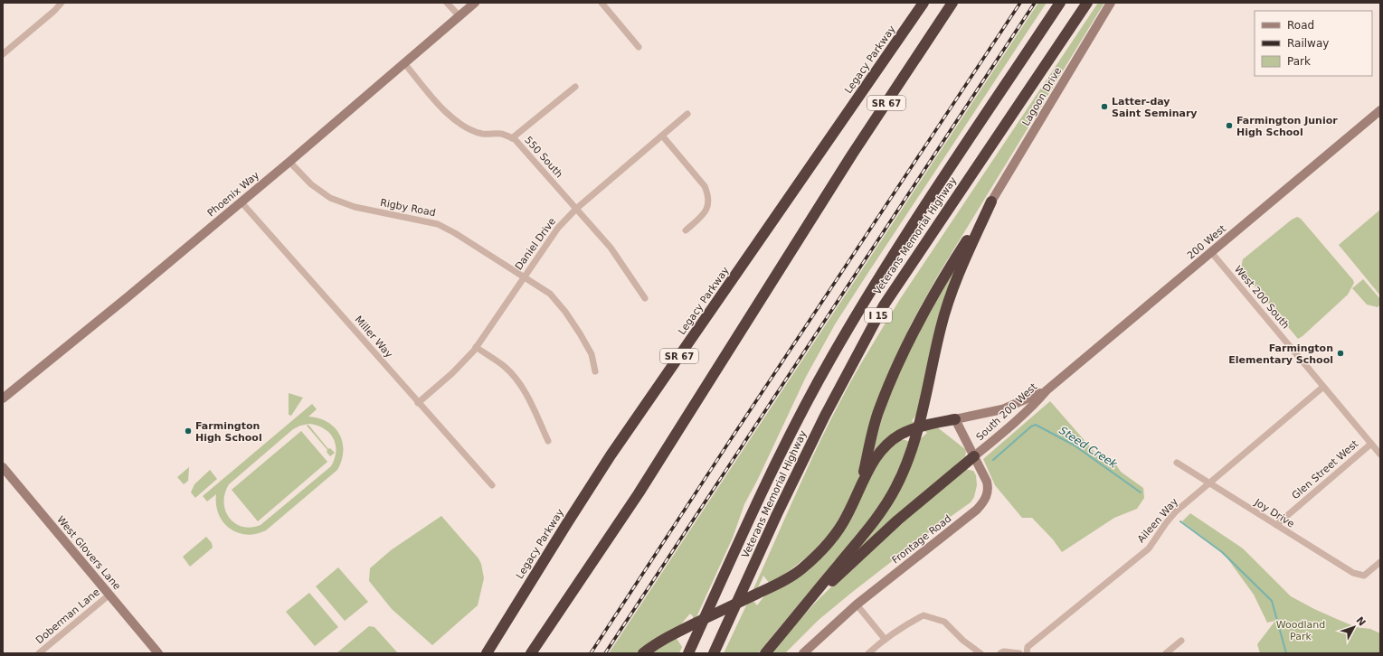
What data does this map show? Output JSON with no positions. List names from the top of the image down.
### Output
{
  "streets": {
    "highway": [
      "Legacy Parkway",
      "SR 67",
      "Veterans Memorial Highway",
      "I 15"
    ],
    "street": [
      "Lagoon Drive",
      "550 South",
      "Phoenix Way",
      "Rigby Road",
      "200 West",
      "Daniel Drive",
      "West 200 South",
      "Miller Way",
      "South 200 West",
      "Glen Street West",
      "Joy Drive",
      "Aileen Way",
      "Frontage Road",
      "West Glovers Lane",
      "Doberman Lane"
    ]
  },
  "crossings": [
    ["550 South", "Phoenix Way"],
    ["550 South", "Daniel Drive"],
    ["Phoenix Way", "Rigby Road"],
    ["Phoenix Way", "Miller Way"],
    ["Rigby Road", "Daniel Drive"],
    ["200 West", "West 200 South"],
    ["200 West", "South 200 West"],
    ["Daniel Drive", "Miller Way"],
    ["West 200 South", "Glen Street West"],
    ["West 200 South", "Aileen Way"],
    ["South 200 West", "Frontage Road"],
    ["Glen Street West", "Joy Drive"],
    ["Joy Drive", "Aileen Way"],
    ["West Glovers Lane", "Doberman Lane"]
  ],
  "water": ["Steed Creek"],
  "parks": ["Woodland Park"],
  "places": [
    "Latter-day Saint Seminary",
    "Farmington Junior High School",
    "Farmington Elementary School",
    "Farmington High School"
  ],
  "legend": ["Road", "Railway", "Park"],
  "north": "top right"
}
